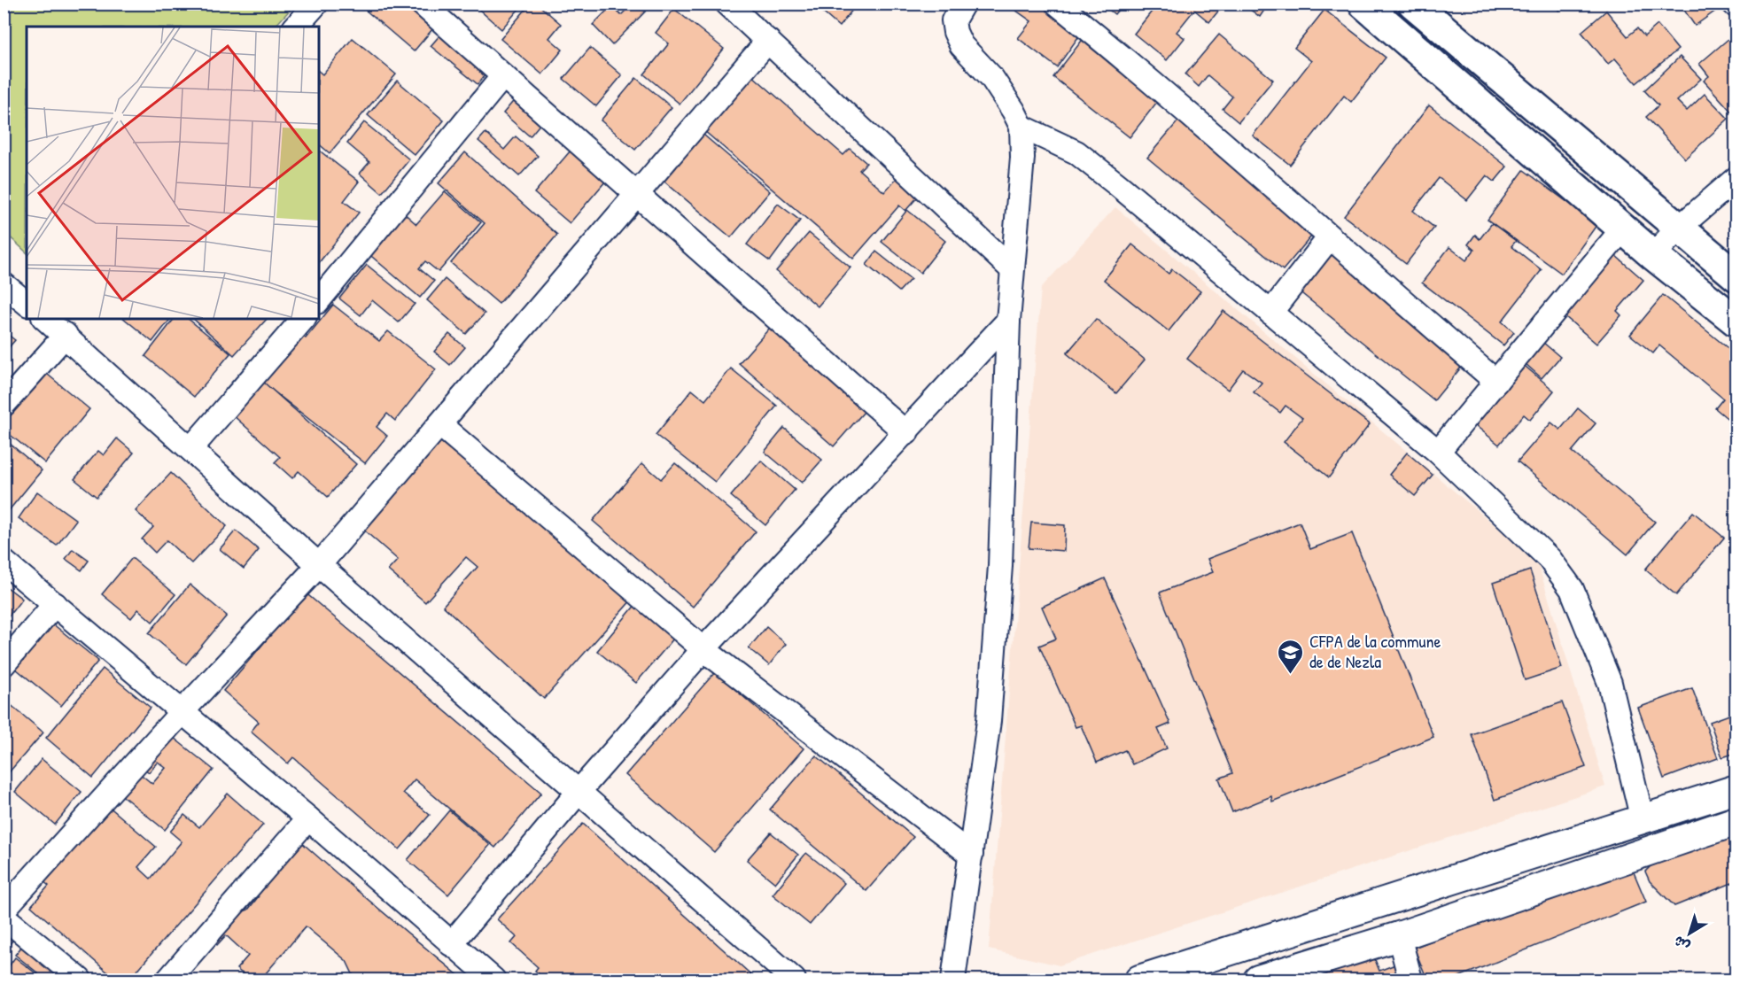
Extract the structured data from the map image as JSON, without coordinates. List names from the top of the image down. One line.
{"places":{"school or university":["CFPA de la commune de de Nezla"]},"north":"bottom left"}
